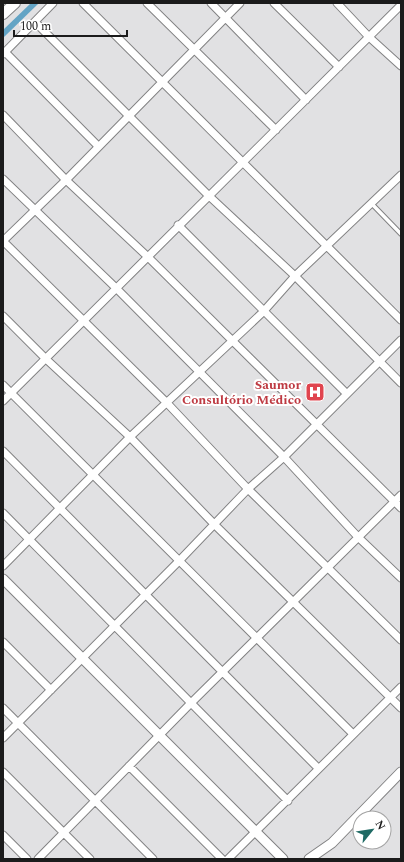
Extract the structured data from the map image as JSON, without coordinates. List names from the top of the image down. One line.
{"places":{"hospital":["Saumor Consultório Médico"]},"scale_bar":"100 m","north":"top right"}
